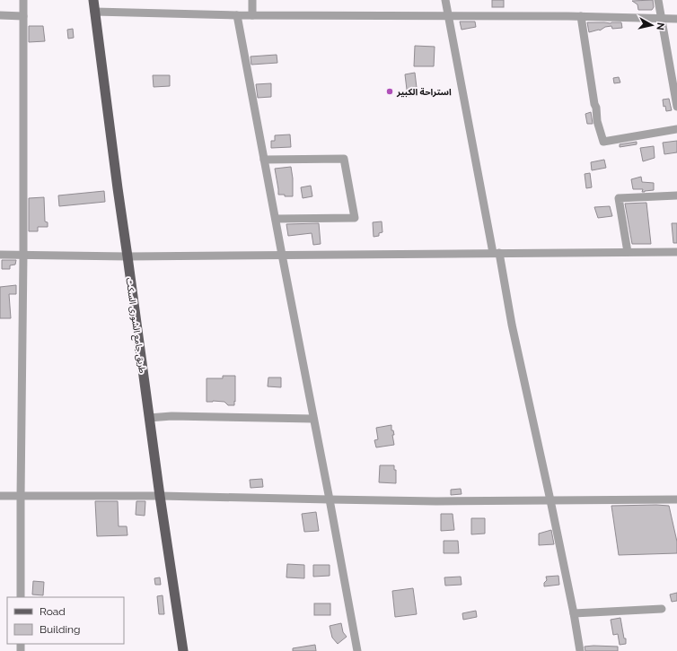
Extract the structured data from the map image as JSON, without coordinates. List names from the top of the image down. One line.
{"streets":{"main road":["طريق جامع الشورى السكت"]},"places":["استراحة الكبير"],"legend":["Road","Building"],"north":"right"}
